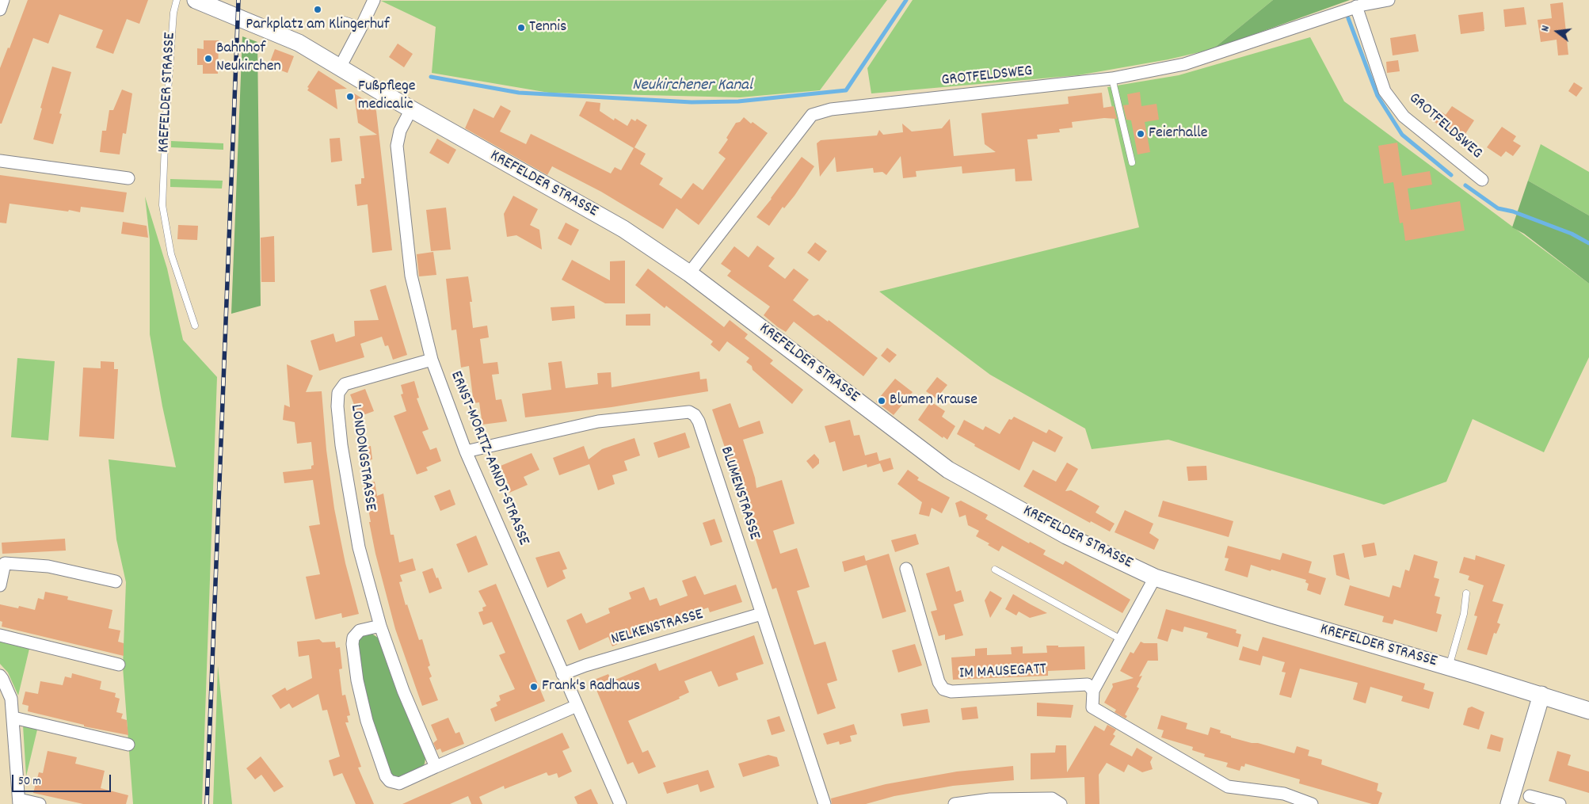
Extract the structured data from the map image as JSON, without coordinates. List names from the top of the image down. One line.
{"streets":{"main road":["KREFELDER STRASSE"],"street":["GROTFELDSWEG","LONDONGSTRASSE","ERNST-MORITZ-ARNDT-STRASSE","BLUMENSTRASSE","NELKENSTRASSE","IM MAUSEGATT"]},"crossings":[["GROTFELDSWEG","KREFELDER STRASSE"],["KREFELDER STRASSE","ERNST-MORITZ-ARNDT-STRASSE"],["LONDONGSTRASSE","ERNST-MORITZ-ARNDT-STRASSE"],["ERNST-MORITZ-ARNDT-STRASSE","BLUMENSTRASSE"],["ERNST-MORITZ-ARNDT-STRASSE","NELKENSTRASSE"],["BLUMENSTRASSE","NELKENSTRASSE"]],"water":["Neukirchener Kanal"],"places":["Parkplatz am Klingerhuf","Tennis","Bahnhof Neukirchen","Fußpflege medicalic","Feierhalle","Blumen Krause","Frank's Radhaus"],"scale_bar":"50 m","north":"left"}
